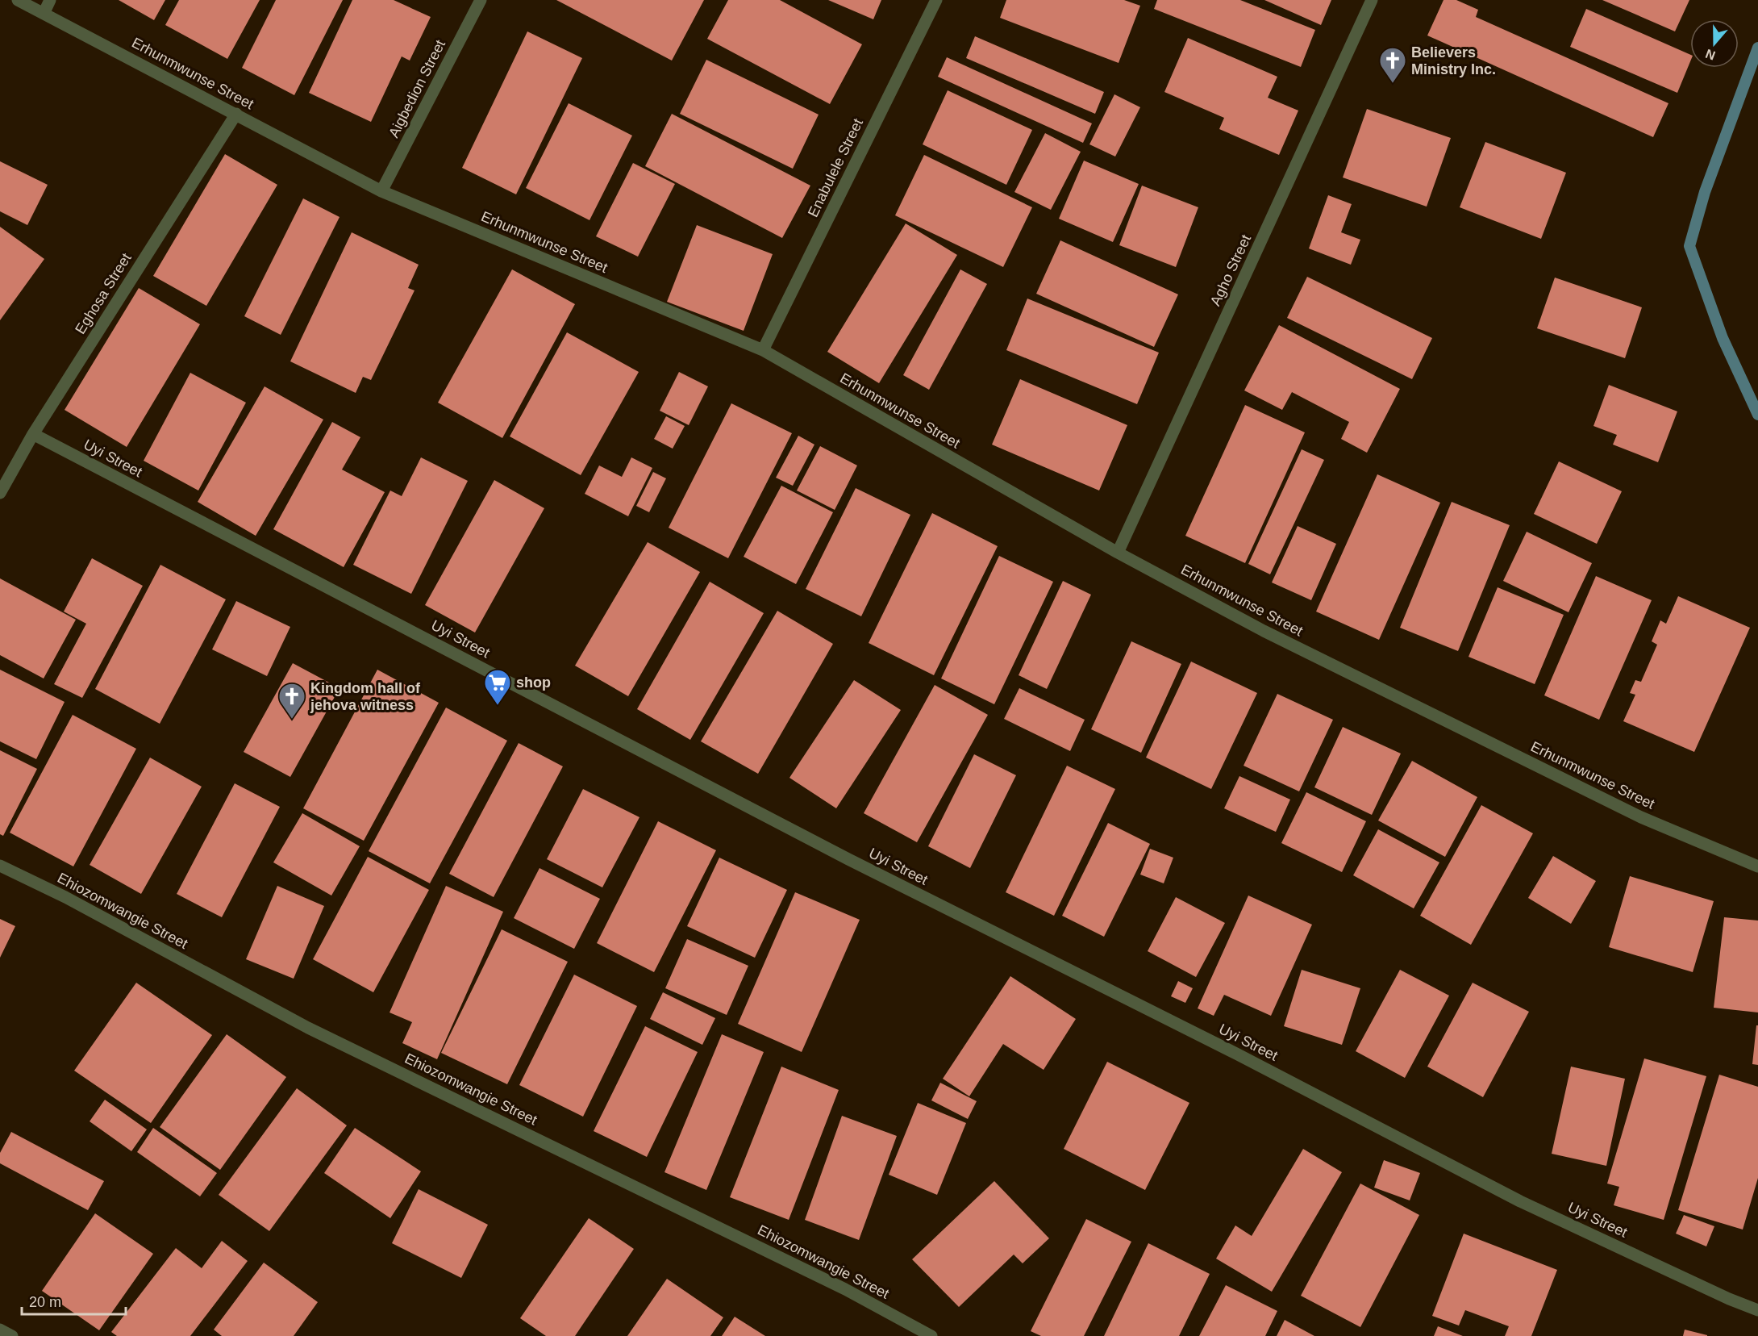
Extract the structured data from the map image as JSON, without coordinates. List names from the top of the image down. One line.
{"streets":{"street":["Erhunmwunse Street","Aigbedion Street","Enabulele Street","Agho Street","Eghosa Street","Uyi Street","Ehiozomwangie Street"]},"crossings":[["Erhunmwunse Street","Aigbedion Street"],["Erhunmwunse Street","Enabulele Street"],["Erhunmwunse Street","Agho Street"],["Erhunmwunse Street","Eghosa Street"],["Eghosa Street","Uyi Street"]],"places":{"church":["Believers Ministry Inc.","Kingdom hall of jehova witness"],"supermarket":["shop"]},"scale_bar":"20 m","north":"bottom"}
